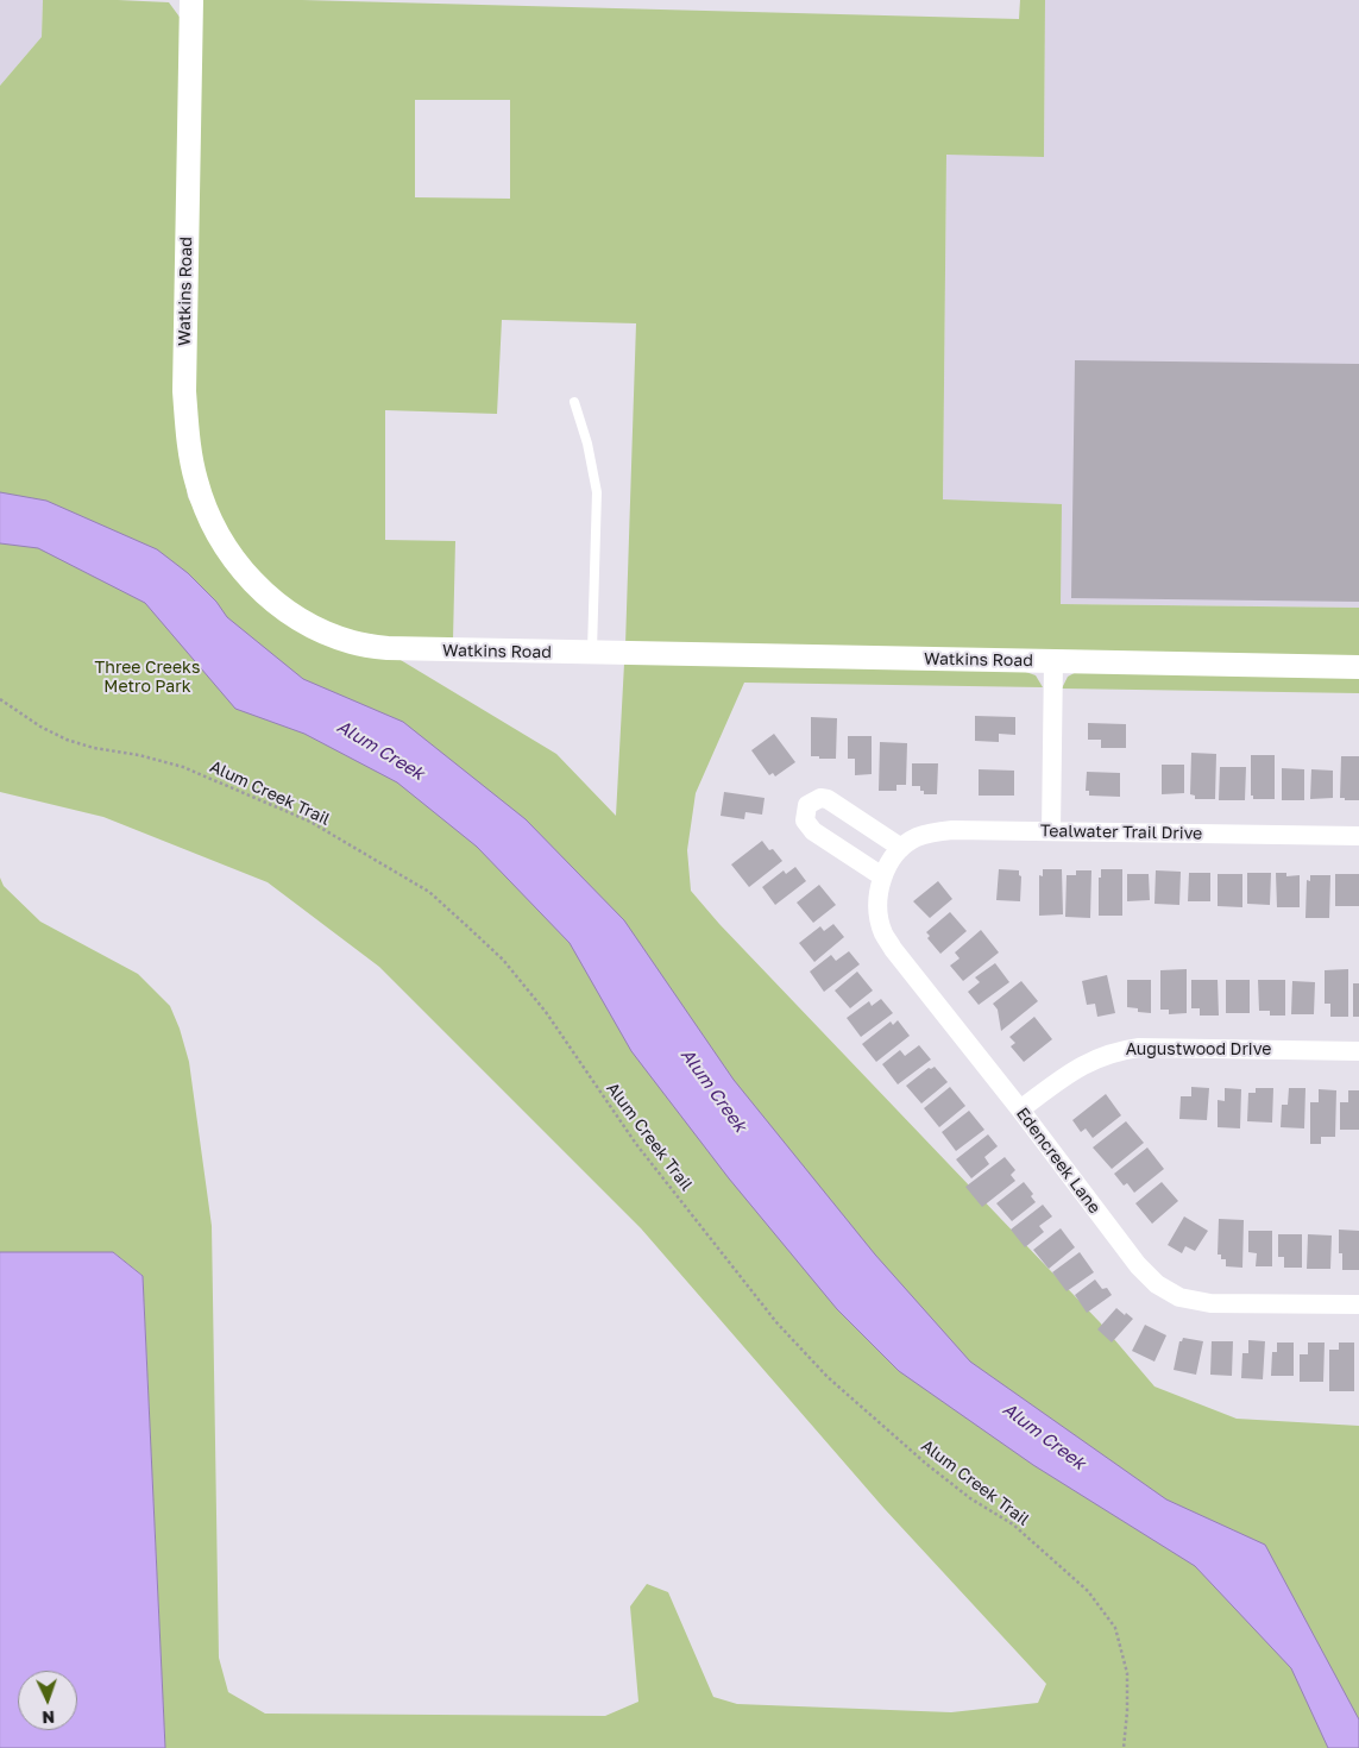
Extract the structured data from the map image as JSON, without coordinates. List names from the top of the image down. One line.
{"streets":{"street":["Watkins Road","Tealwater Trail Drive","Augustwood Drive","Edencreek Lane"],"path":["Alum Creek Trail"]},"crossings":[["Tealwater Trail Drive","Edencreek Lane"],["Augustwood Drive","Edencreek Lane"]],"water":["Alum Creek"],"parks":["Three Creeks Metro Park"],"north":"bottom"}
